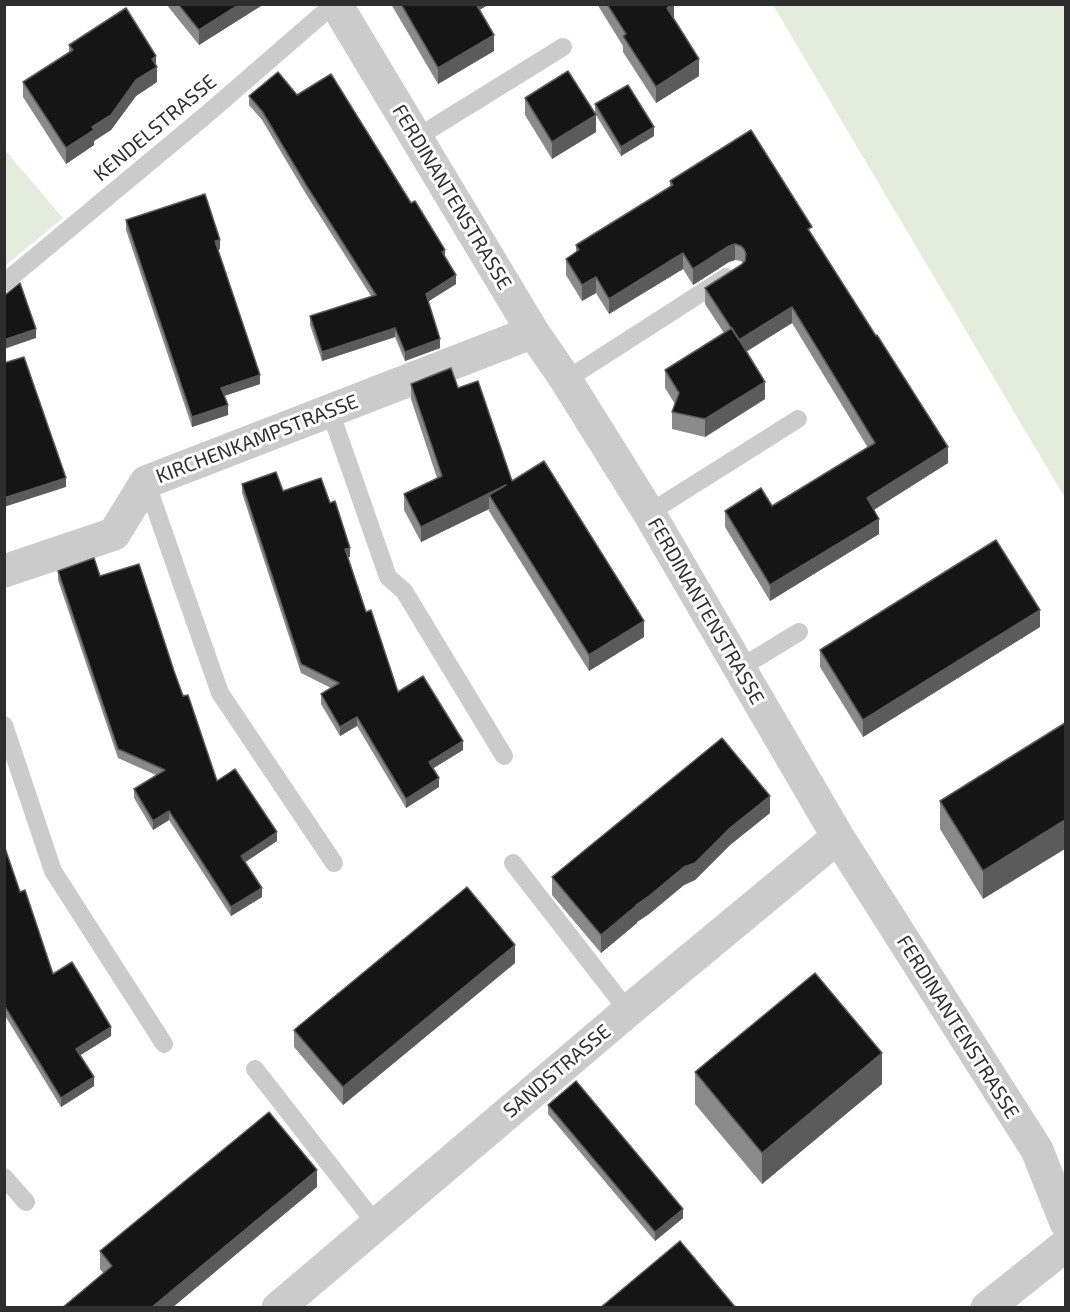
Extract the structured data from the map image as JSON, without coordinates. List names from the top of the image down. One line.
{"streets":{"street":["FERDINANTENSTRASSE","KIRCHENKAMPSTRASSE","SANDSTRASSE"],"lane":["KENDELSTRASSE"]},"crossings":[["KENDELSTRASSE","FERDINANTENSTRASSE"],["FERDINANTENSTRASSE","KIRCHENKAMPSTRASSE"],["FERDINANTENSTRASSE","SANDSTRASSE"]]}
